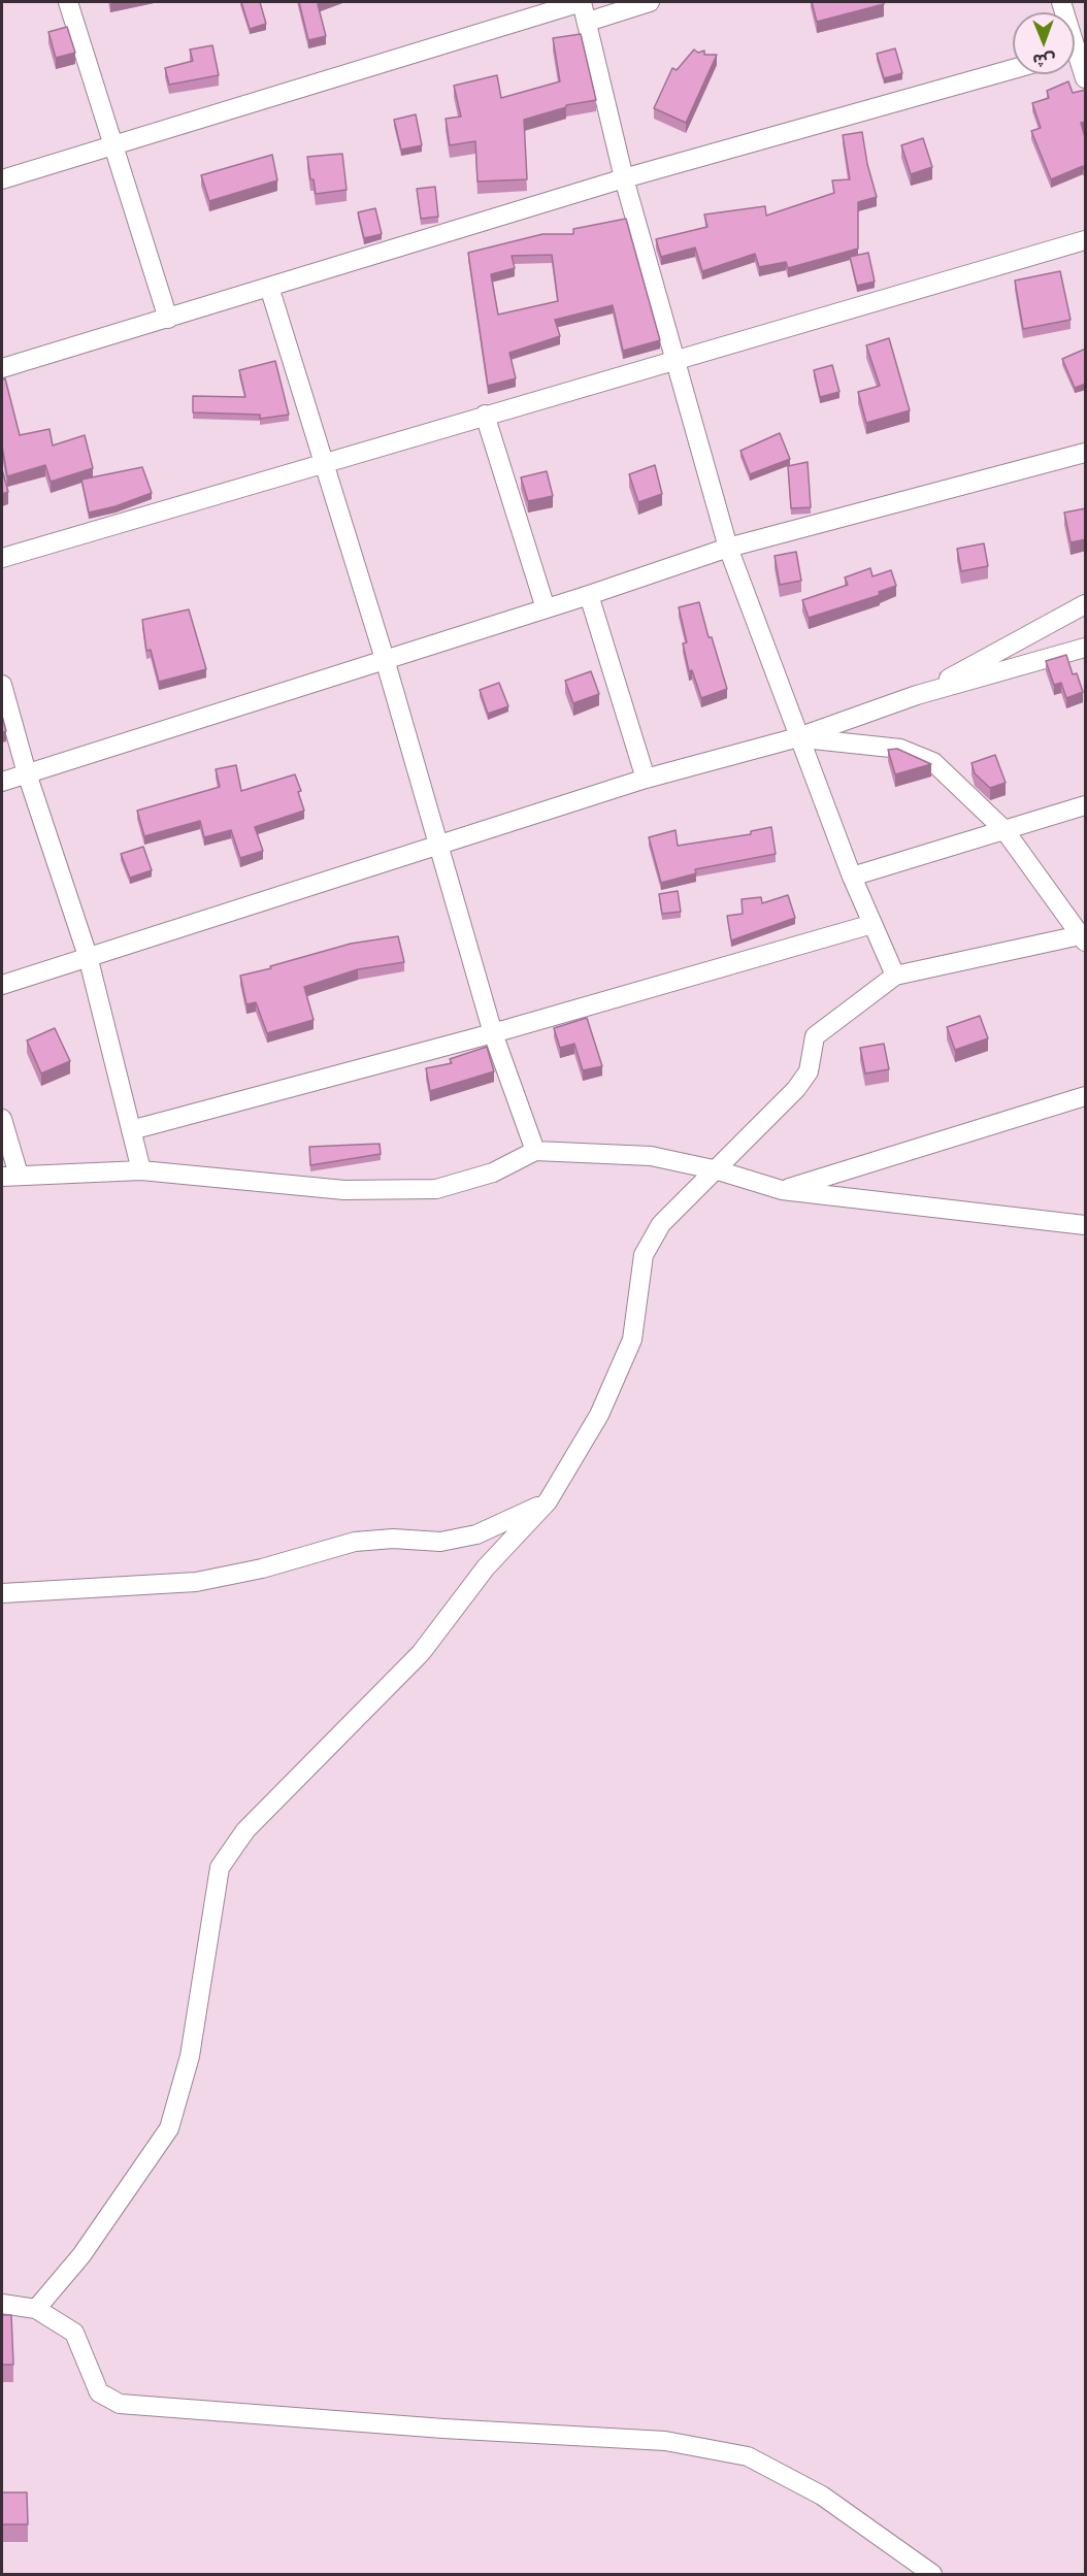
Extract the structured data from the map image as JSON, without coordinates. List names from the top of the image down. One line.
{"north":"bottom"}
